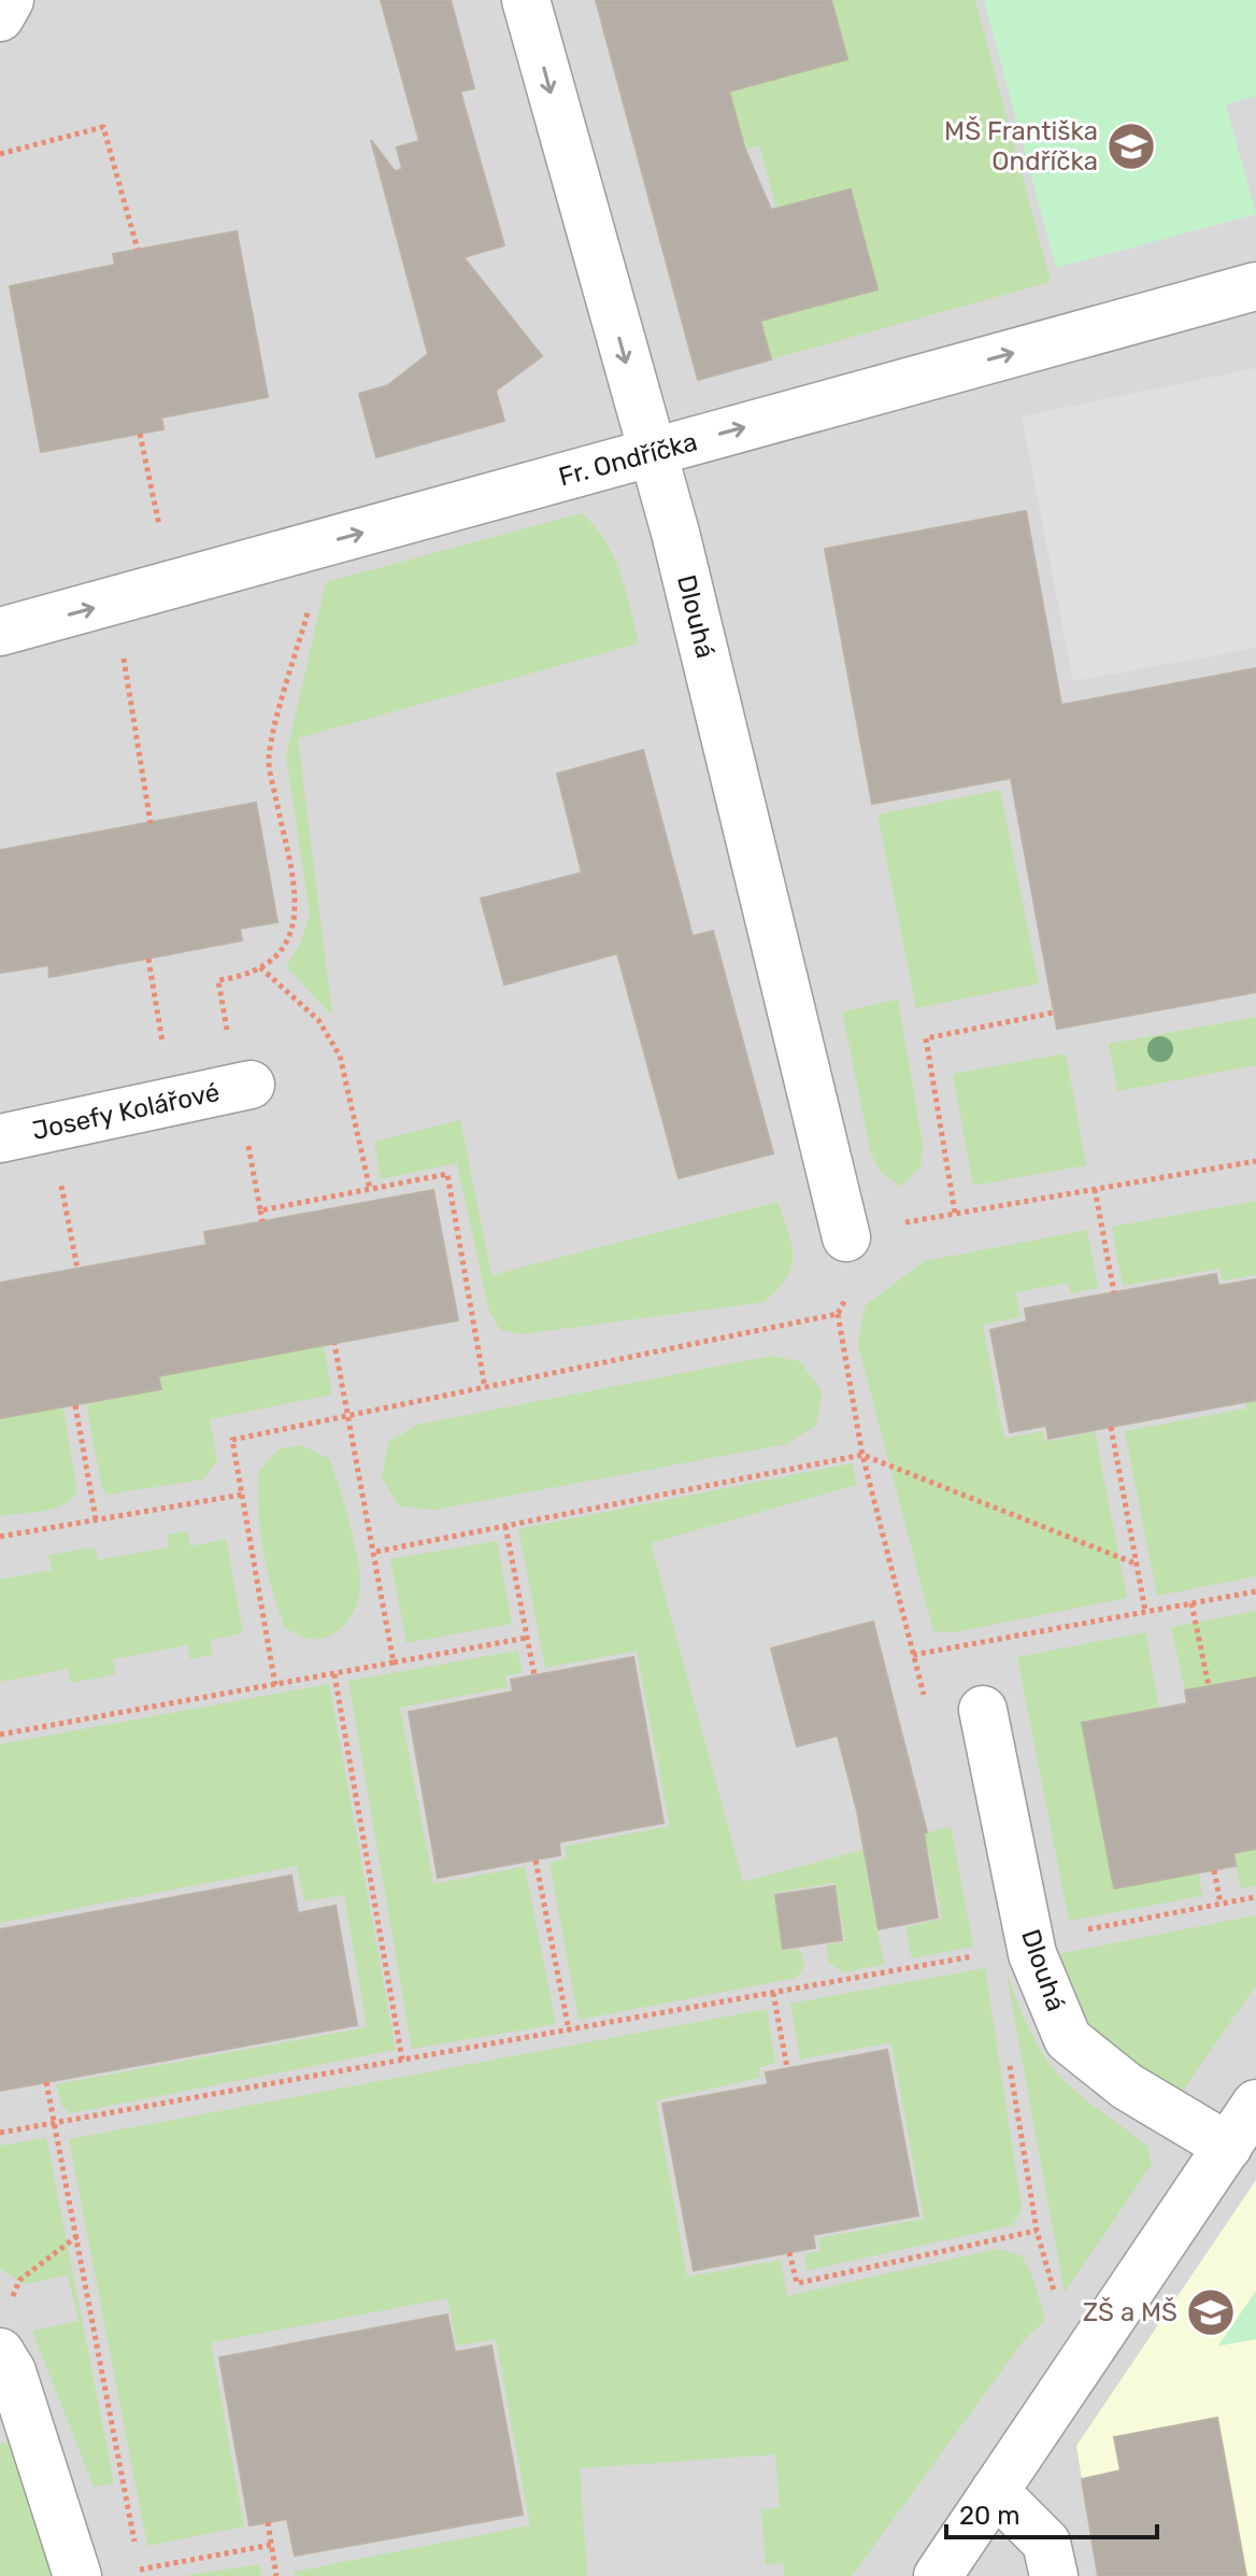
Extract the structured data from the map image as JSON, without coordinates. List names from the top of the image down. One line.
{"streets":{"street":["Fr. Ondříčka","Dlouhá","Josefy Kolářové"]},"crossings":[["Fr. Ondříčka","Dlouhá"]],"one_way":["Fr. Ondříčka"],"places":{"school or university":["MŠ Františka Ondříčka","ZŠ a MŠ"]},"scale_bar":"20 m"}
